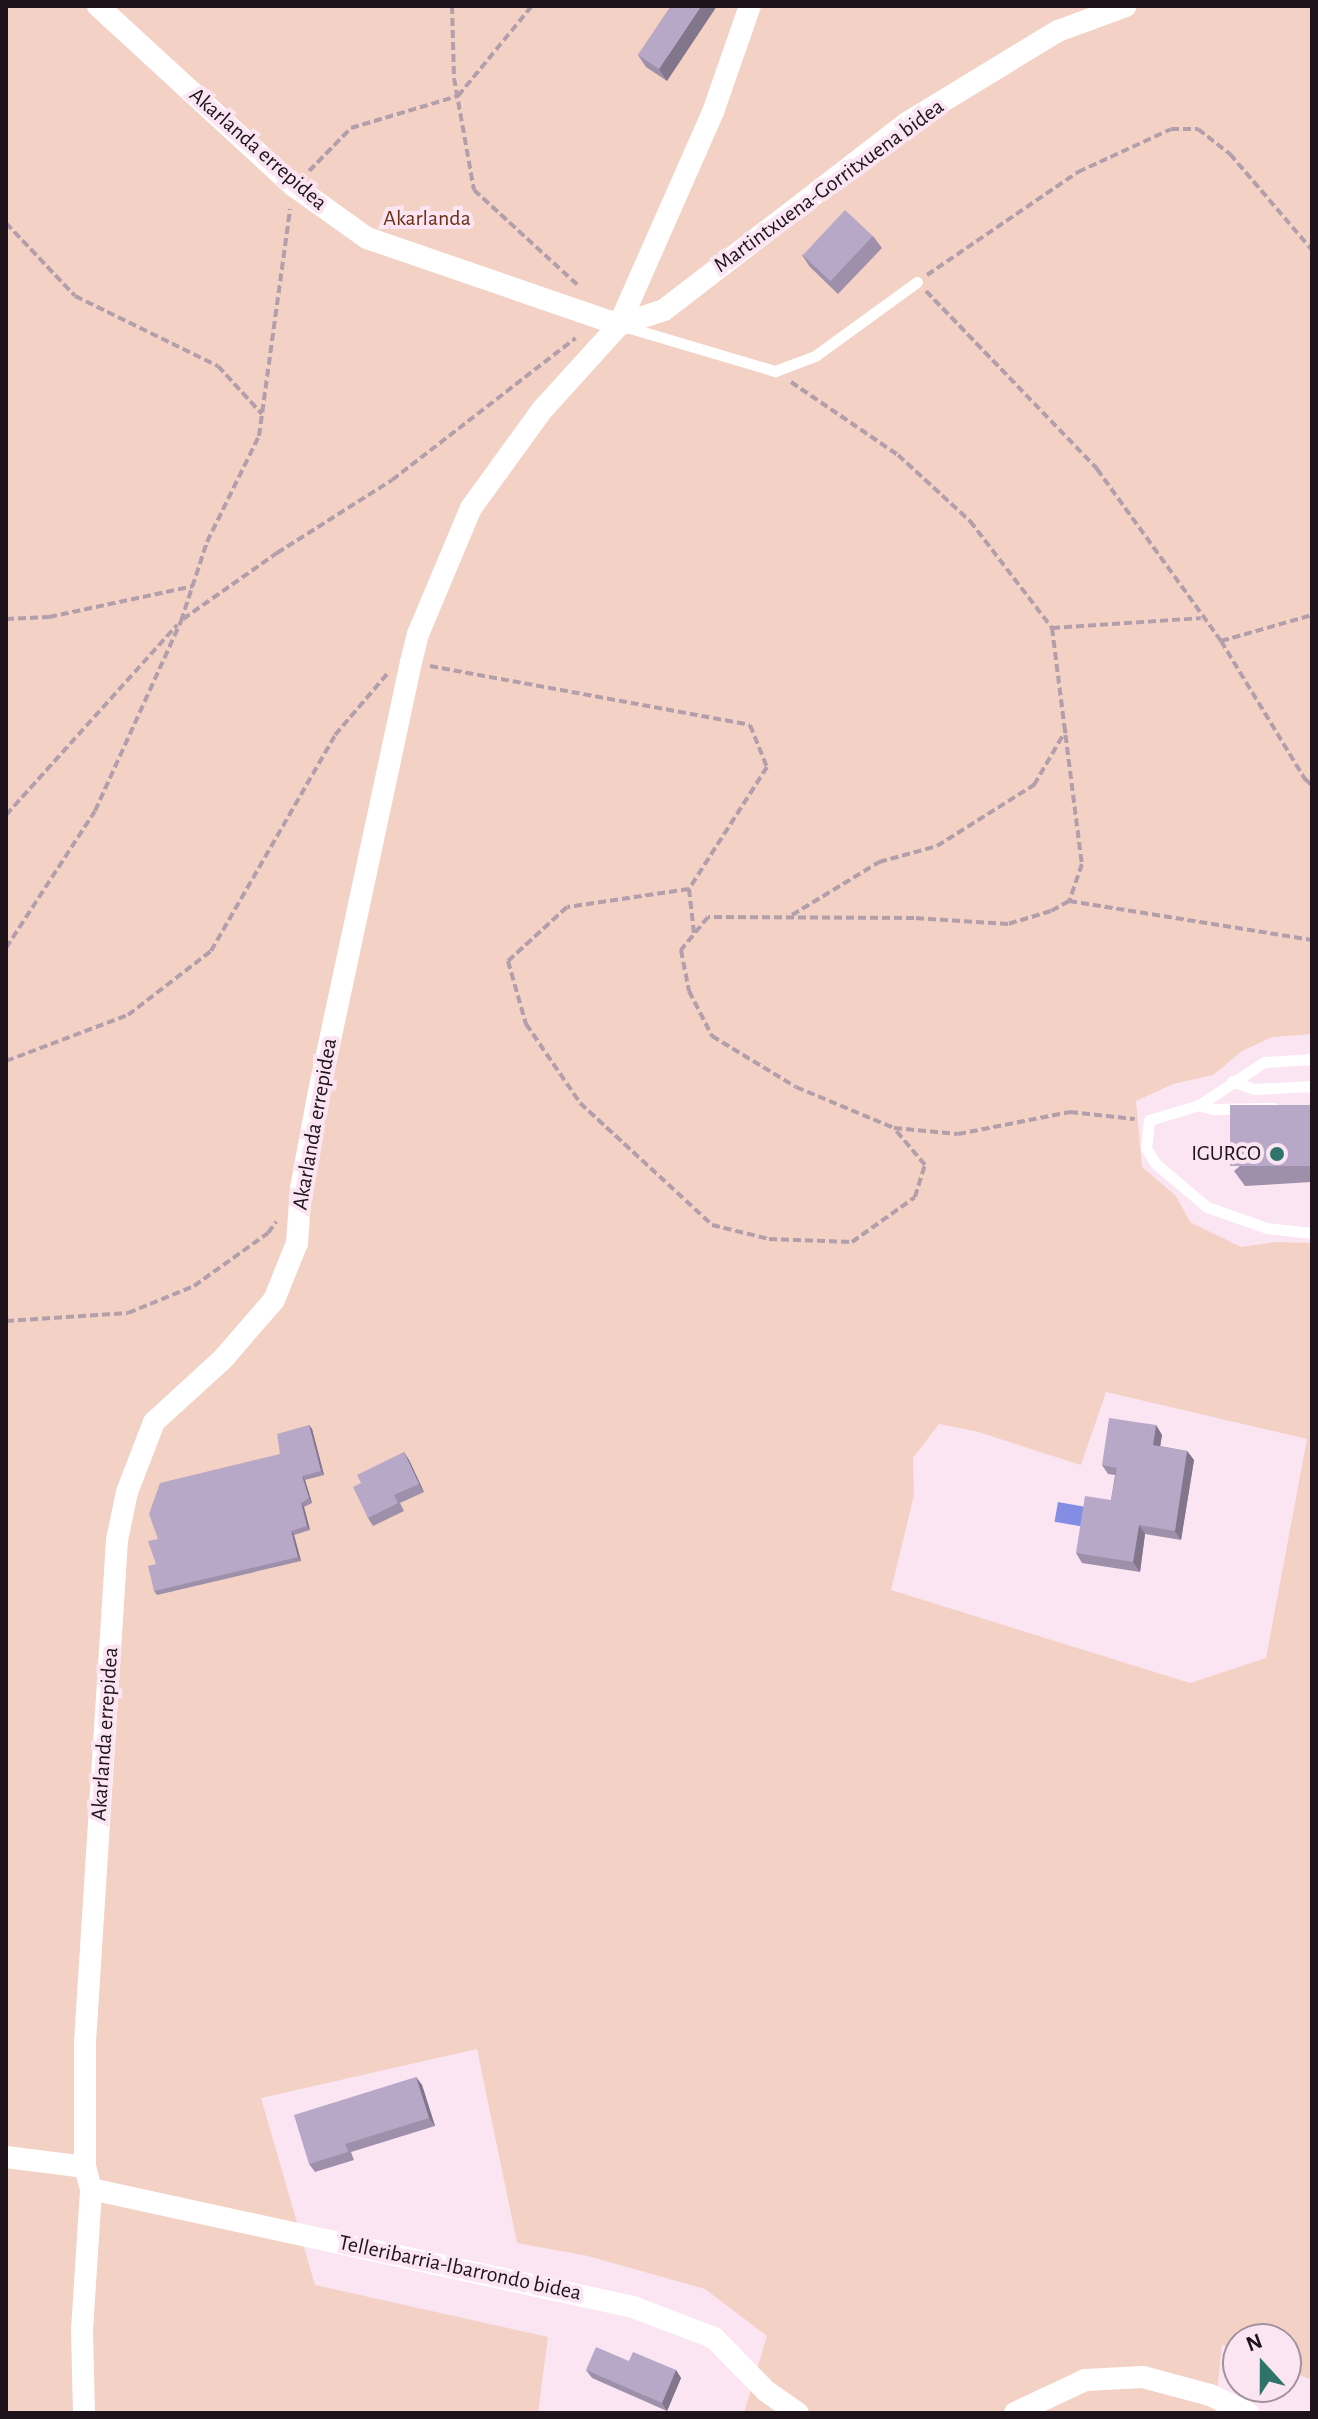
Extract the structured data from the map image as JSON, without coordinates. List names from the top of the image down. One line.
{"streets":{"street":["Akarlanda errepidea","Martintxuena-Gorritxuena bidea","Telleribarria-Ibarrondo bidea"]},"crossings":[["Akarlanda errepidea","Martintxuena-Gorritxuena bidea"],["Akarlanda errepidea","Telleribarria-Ibarrondo bidea"]],"parks":["Akarlanda"],"places":["IGURCO"],"north":"top"}
